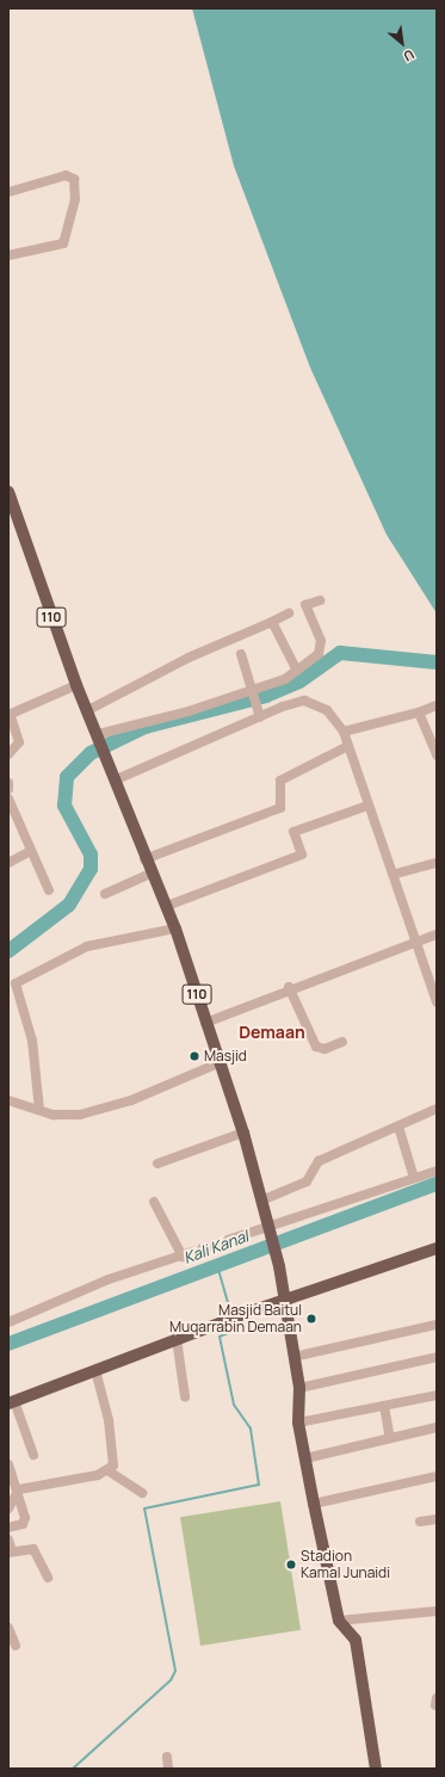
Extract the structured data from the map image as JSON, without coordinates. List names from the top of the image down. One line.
{"streets":{"main road":["110"]},"districts":["Demaan"],"water":["Kali Kanal"],"places":["Masjid","Masjid Baitul Muqarrabin Demaan","Stadion Kamal Junaidi"],"north":"bottom right"}
